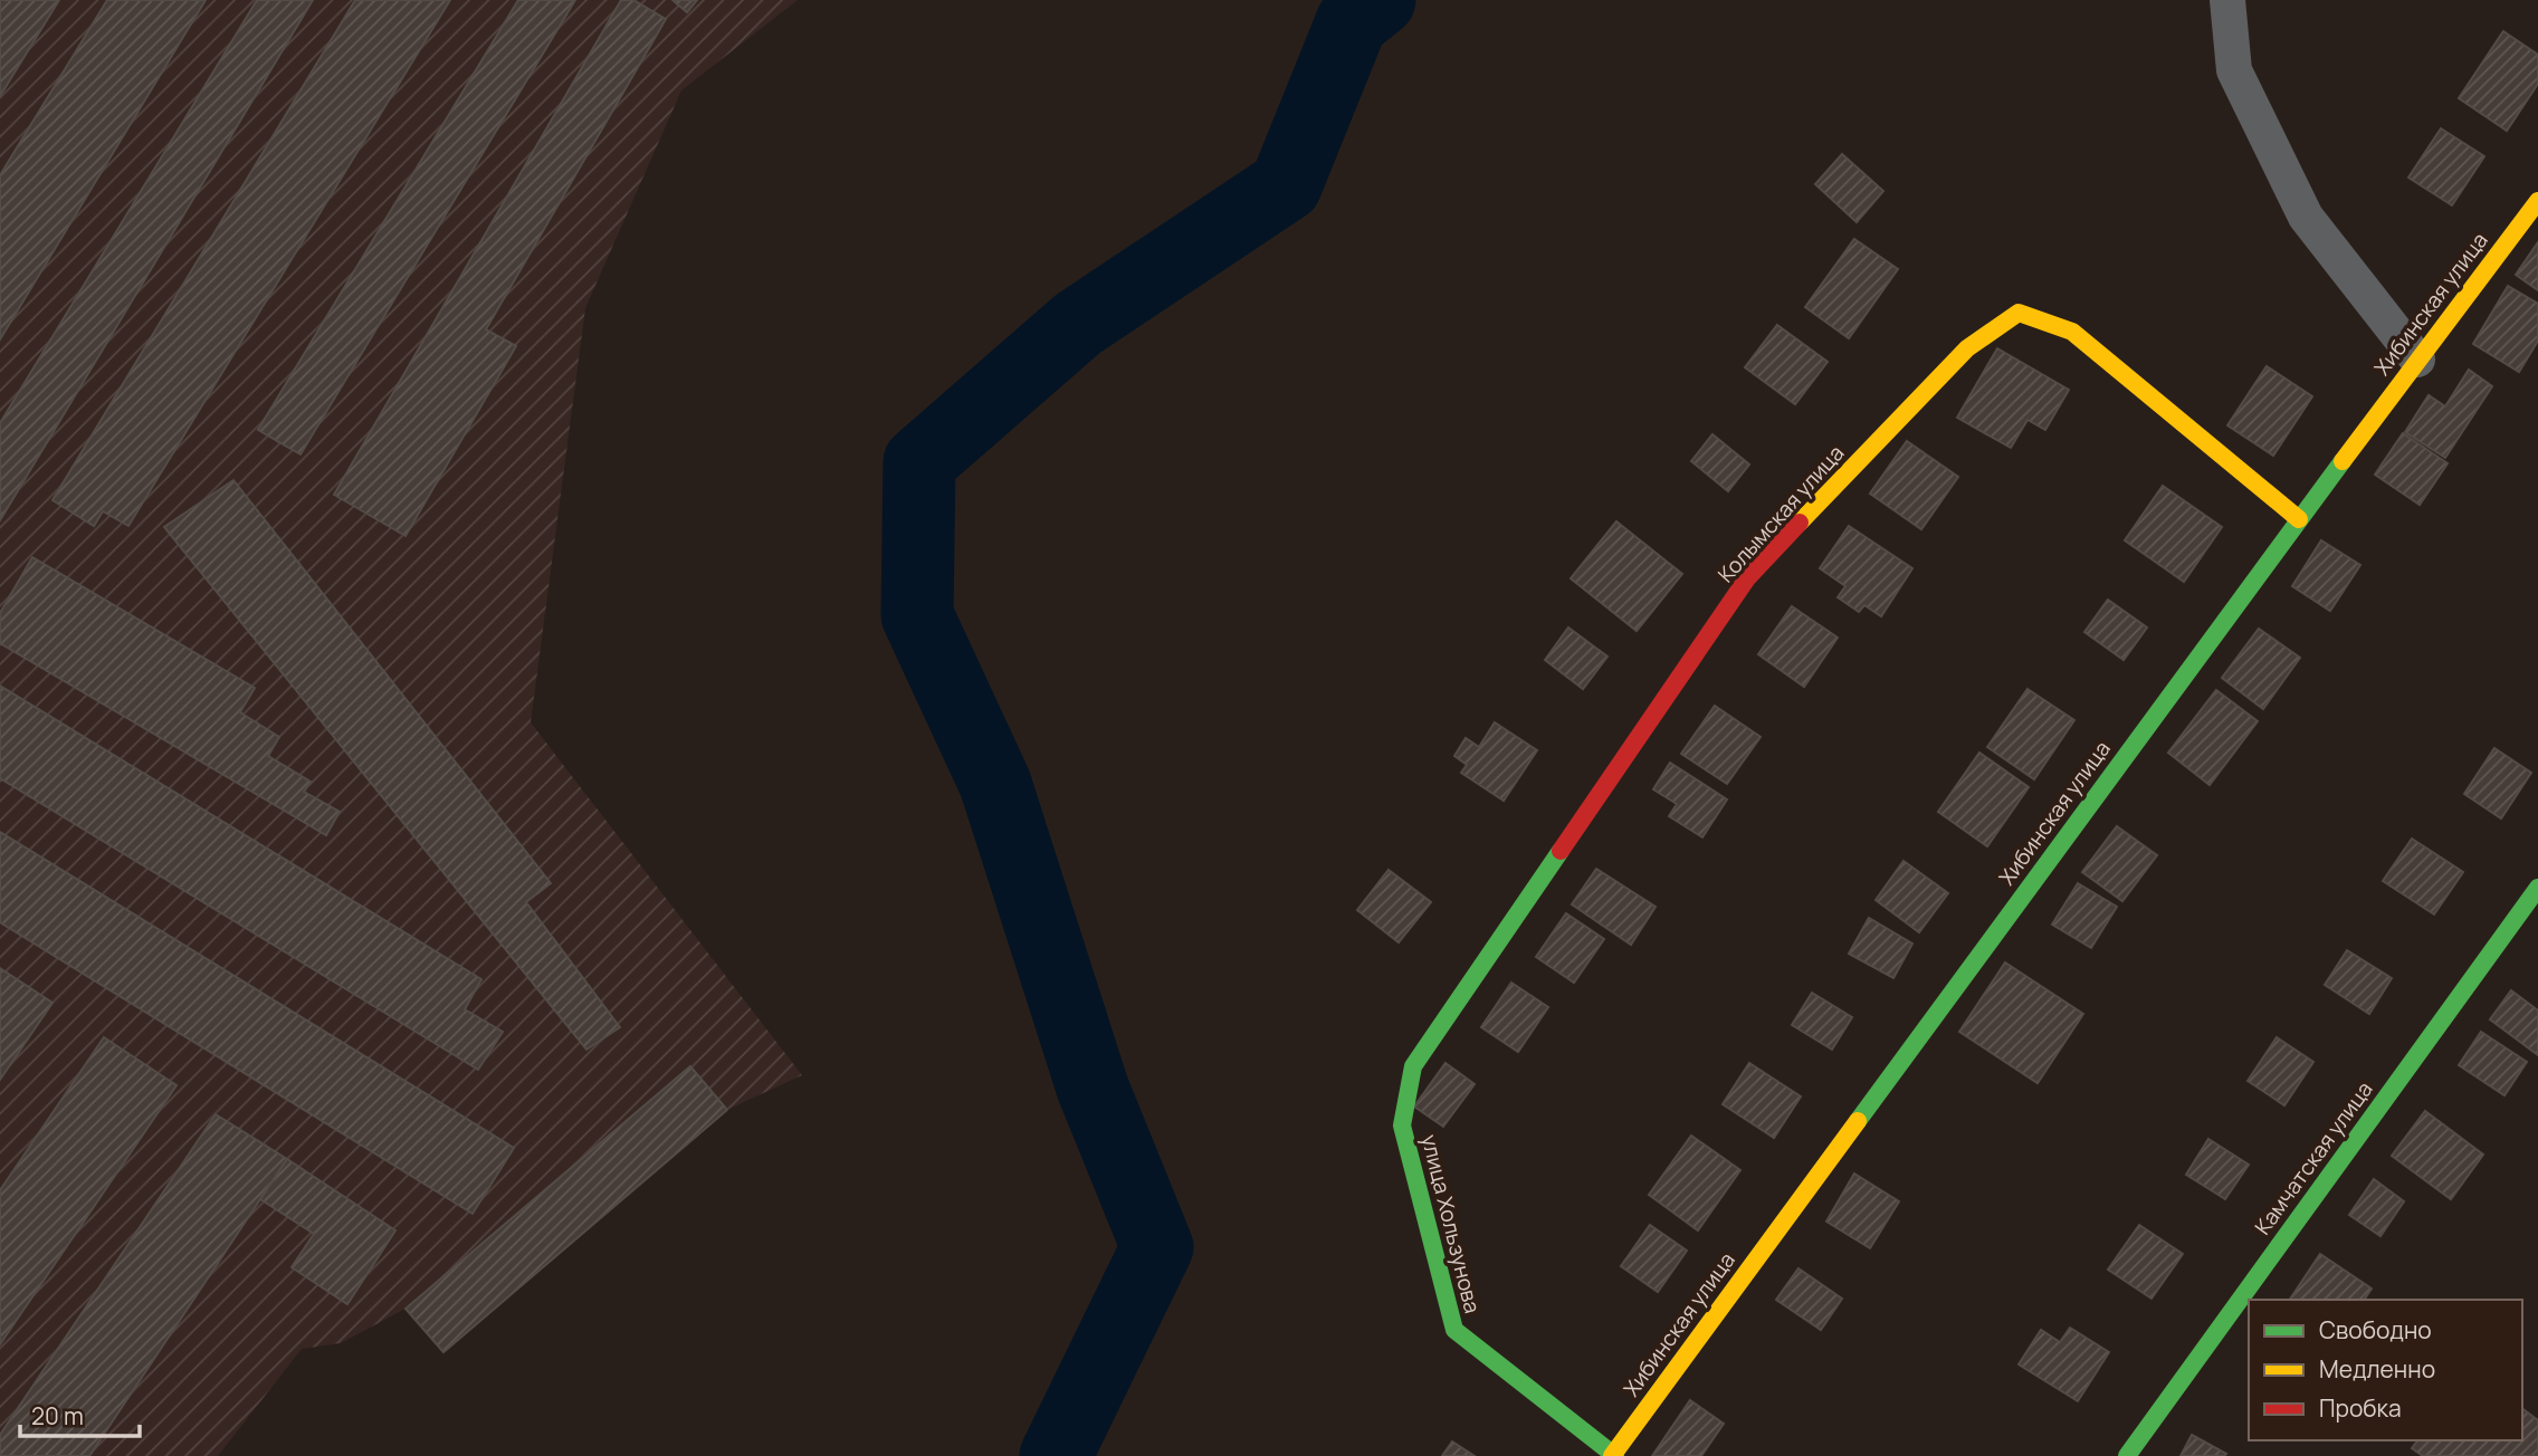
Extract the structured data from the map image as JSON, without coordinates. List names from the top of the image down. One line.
{"streets":{"street":["Хибинская улица","Колымская улица","Камчатская улица","улица Хользунова"]},"crossings":[["Хибинская улица","Колымская улица"],["Хибинская улица","улица Хользунова"],["Колымская улица","улица Хользунова"]],"legend":["Свободно","Медленно","Пробка"],"scale_bar":"20 m"}
